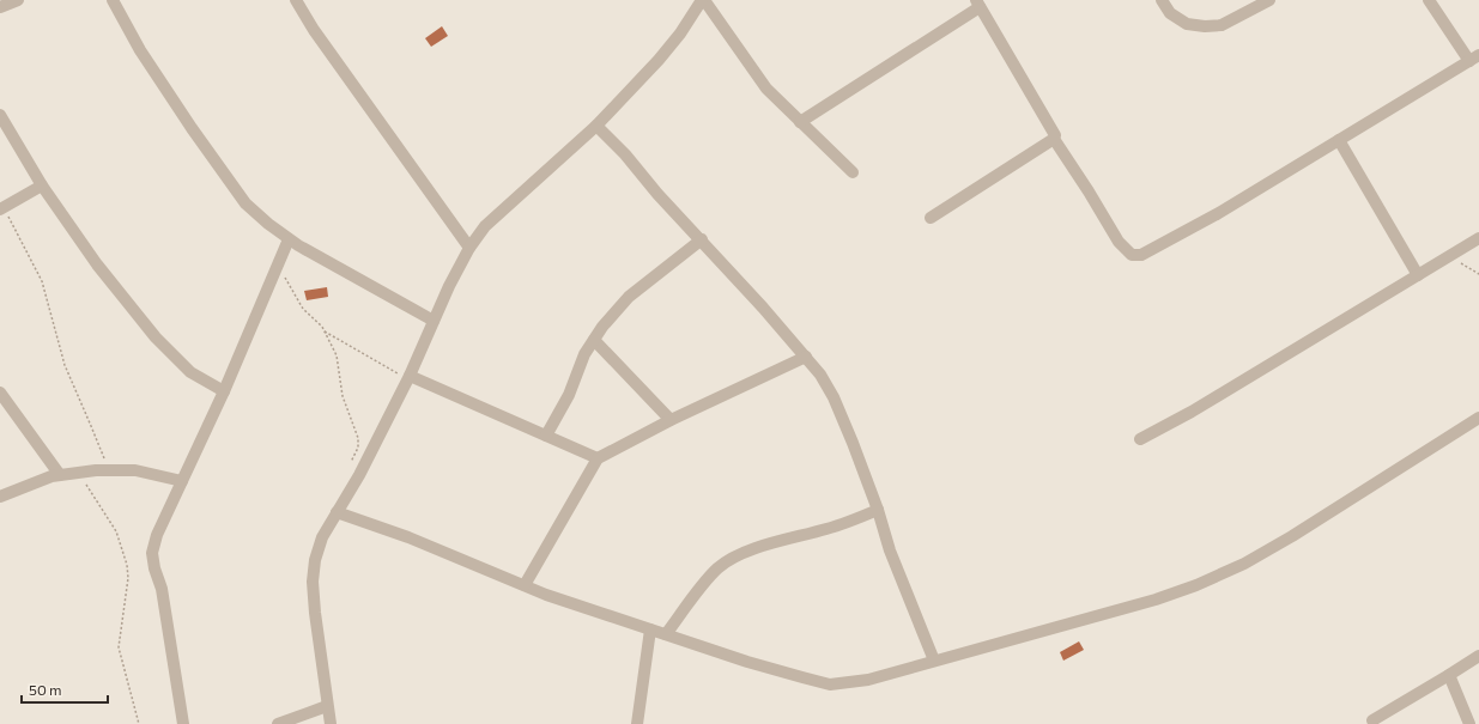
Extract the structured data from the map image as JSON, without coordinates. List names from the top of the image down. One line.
{"scale_bar":"50 m"}
